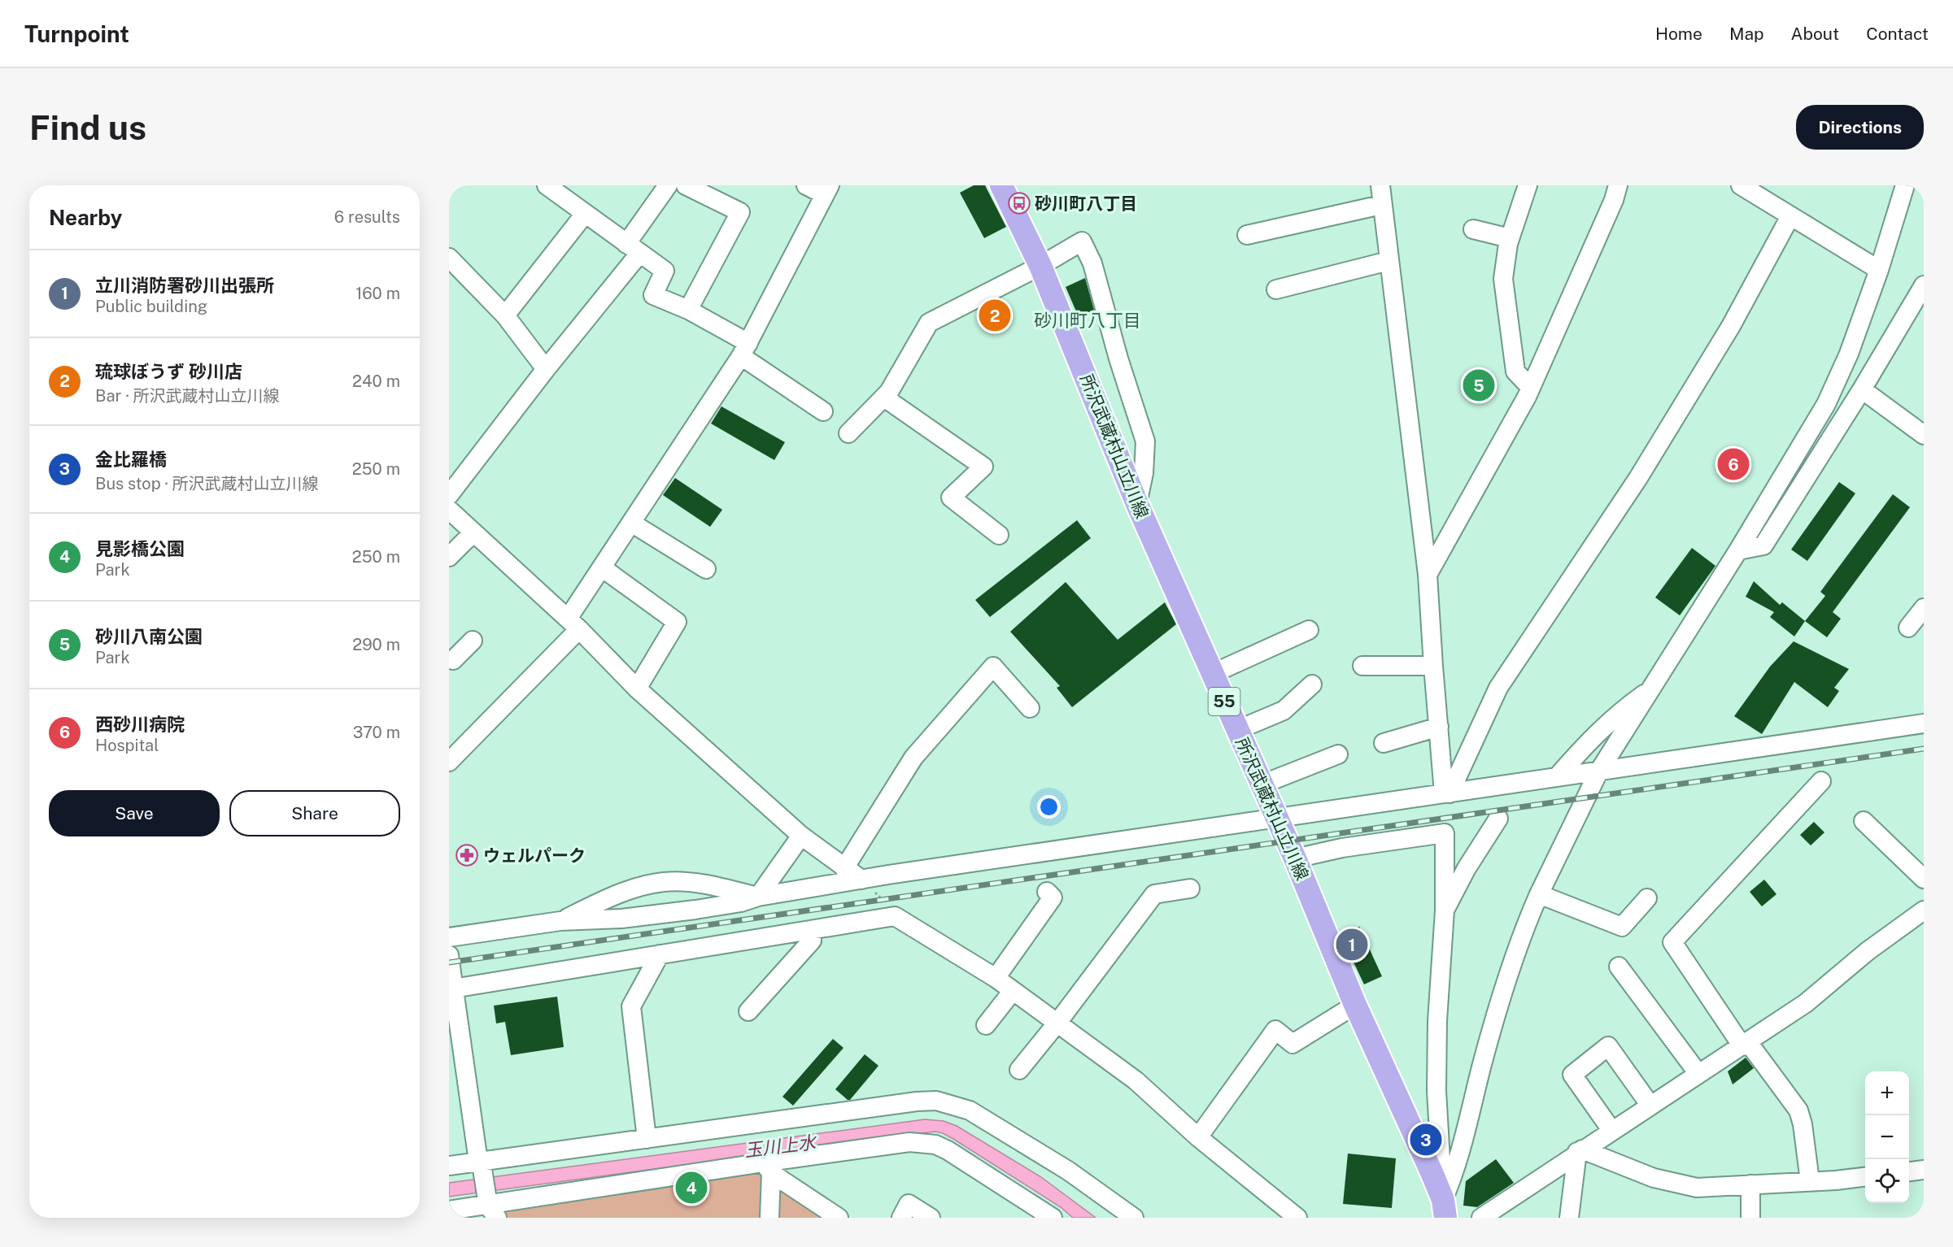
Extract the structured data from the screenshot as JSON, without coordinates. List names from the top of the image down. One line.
{"streets":{"main road":["所沢武蔵村山立川線","55"]},"districts":["砂川町八丁目"],"water":["玉川上水"],"places":{"bus stop":["砂川町八丁目"],"pharmacy":["ウェルパーク"]},"page":{"header":"Turnpoint","nav":["Home","Map","About","Contact"],"buttons":["Directions",["Save","Share"]],"title":"Find us","heading":["Nearby","6 results"],"list":[{"mark":"1","name":"立川消防署砂川出張所","note":"Public building","value":"160 m"},{"mark":"2","name":"琉球ぼうず 砂川店","note":"Bar · 所沢武蔵村山立川線","value":"240 m"},{"mark":"3","name":"金比羅橋","note":"Bus stop · 所沢武蔵村山立川線","value":"250 m"},{"mark":"4","name":"見影橋公園","note":"Park","value":"250 m"},{"mark":"5","name":"砂川八南公園","note":"Park","value":"290 m"},{"mark":"6","name":"西砂川病院","note":"Hospital","value":"370 m"}],"pins":["2","5","6","1","3","4"],"map_buttons":["+","−"]}}
